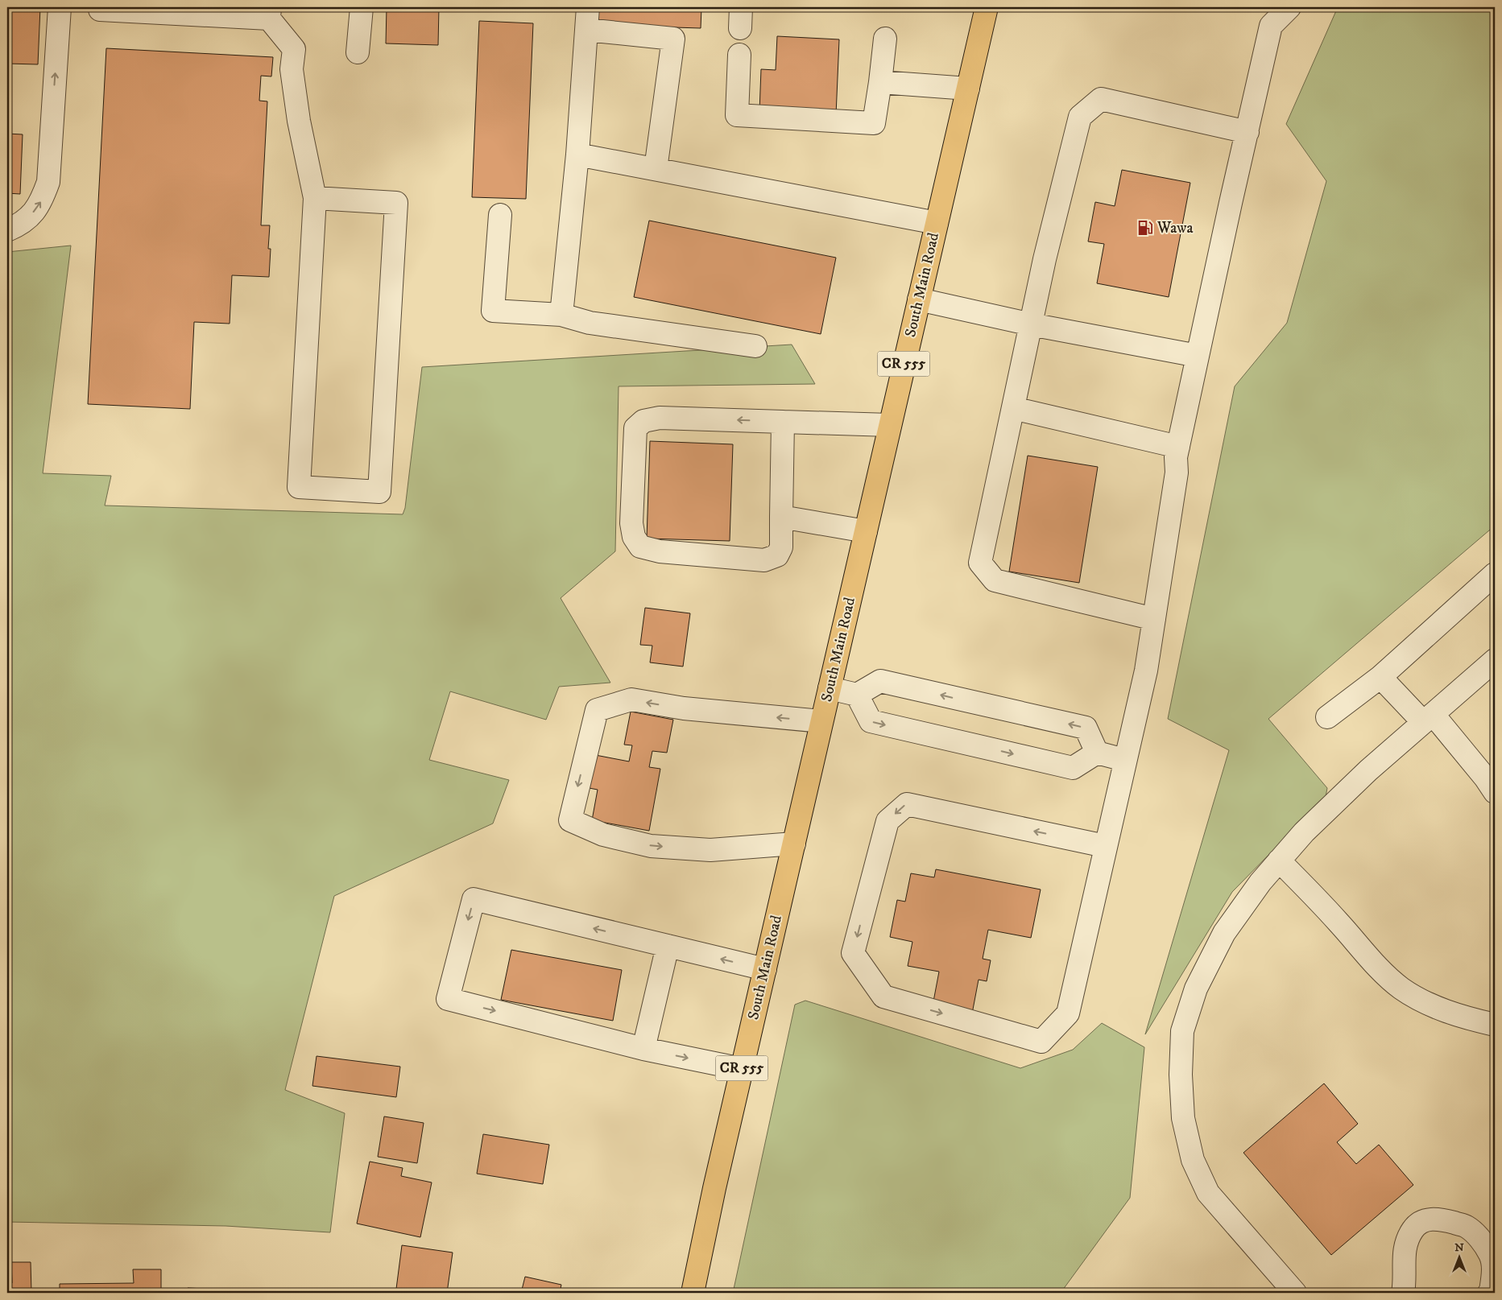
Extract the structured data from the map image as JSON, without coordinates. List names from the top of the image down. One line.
{"streets":{"main road":["South Main Road","CR 555"]},"places":{"fuel station":["Wawa"]},"north":"top"}
